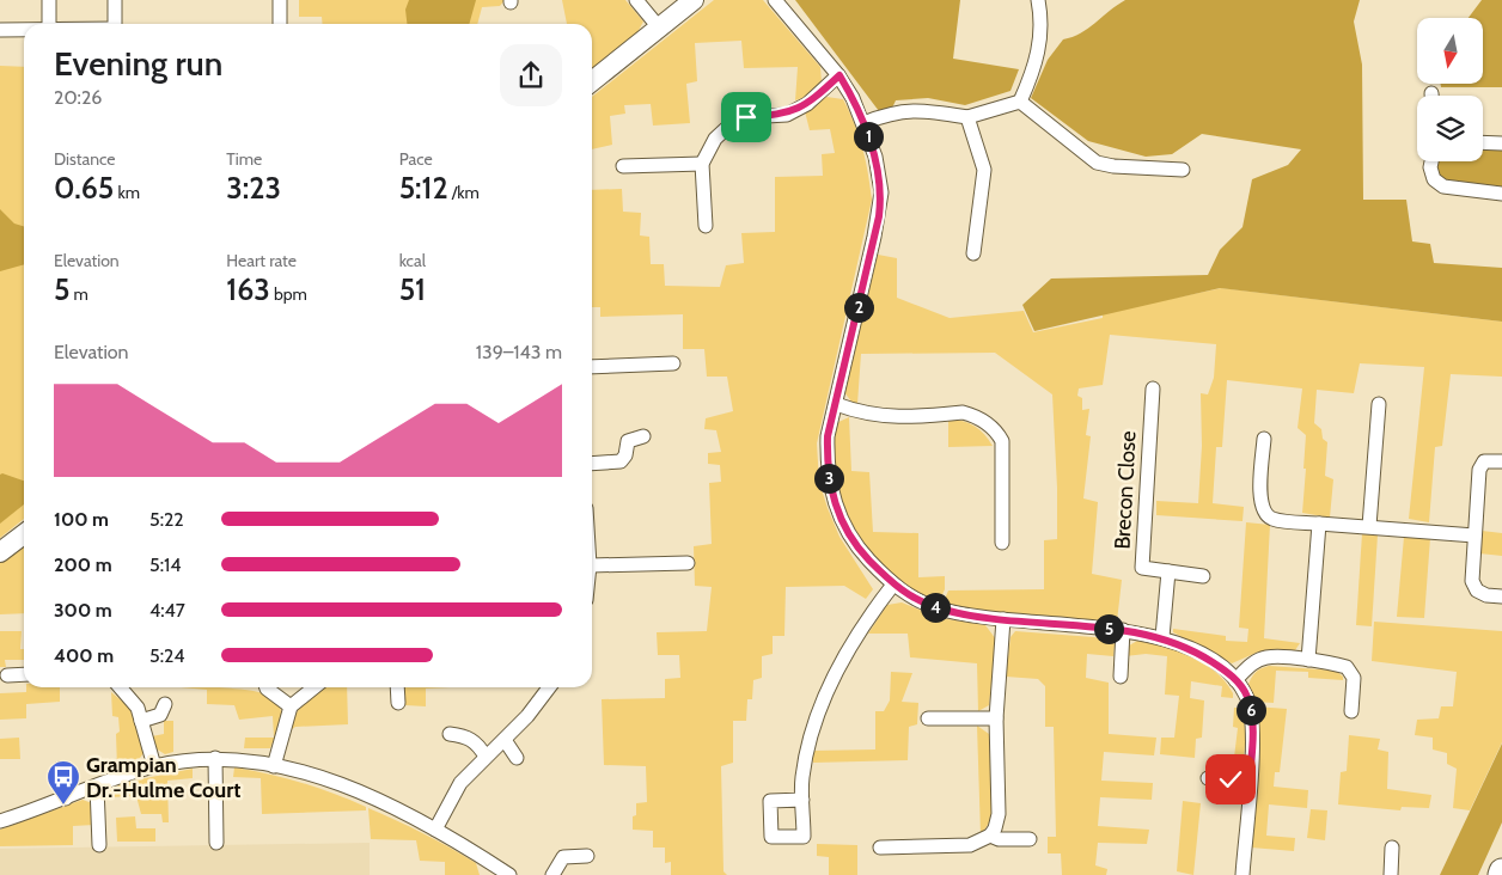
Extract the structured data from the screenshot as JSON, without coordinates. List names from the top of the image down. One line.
{"streets":{"street":["Brecon Close"]},"places":{"bus stop":["Grampian Dr.-Hulme Court"]},"north":"bottom","page":{"heading":["Evening run","20:26"],"pins":["1","2","3","4","5","6"],"stats":[["Distance","0.65 km"],["Time","3:23"],["Pace","5:12 /km"],["Elevation","5 m"],["Heart rate","163 bpm"],["kcal","51"]],"chart":["Elevation","139–143 m"],"list":[{"name":"100 m","note":"5:22"},{"name":"200 m","note":"5:14"},{"name":"300 m","note":"4:47"},{"name":"400 m","note":"5:24"}]}}
